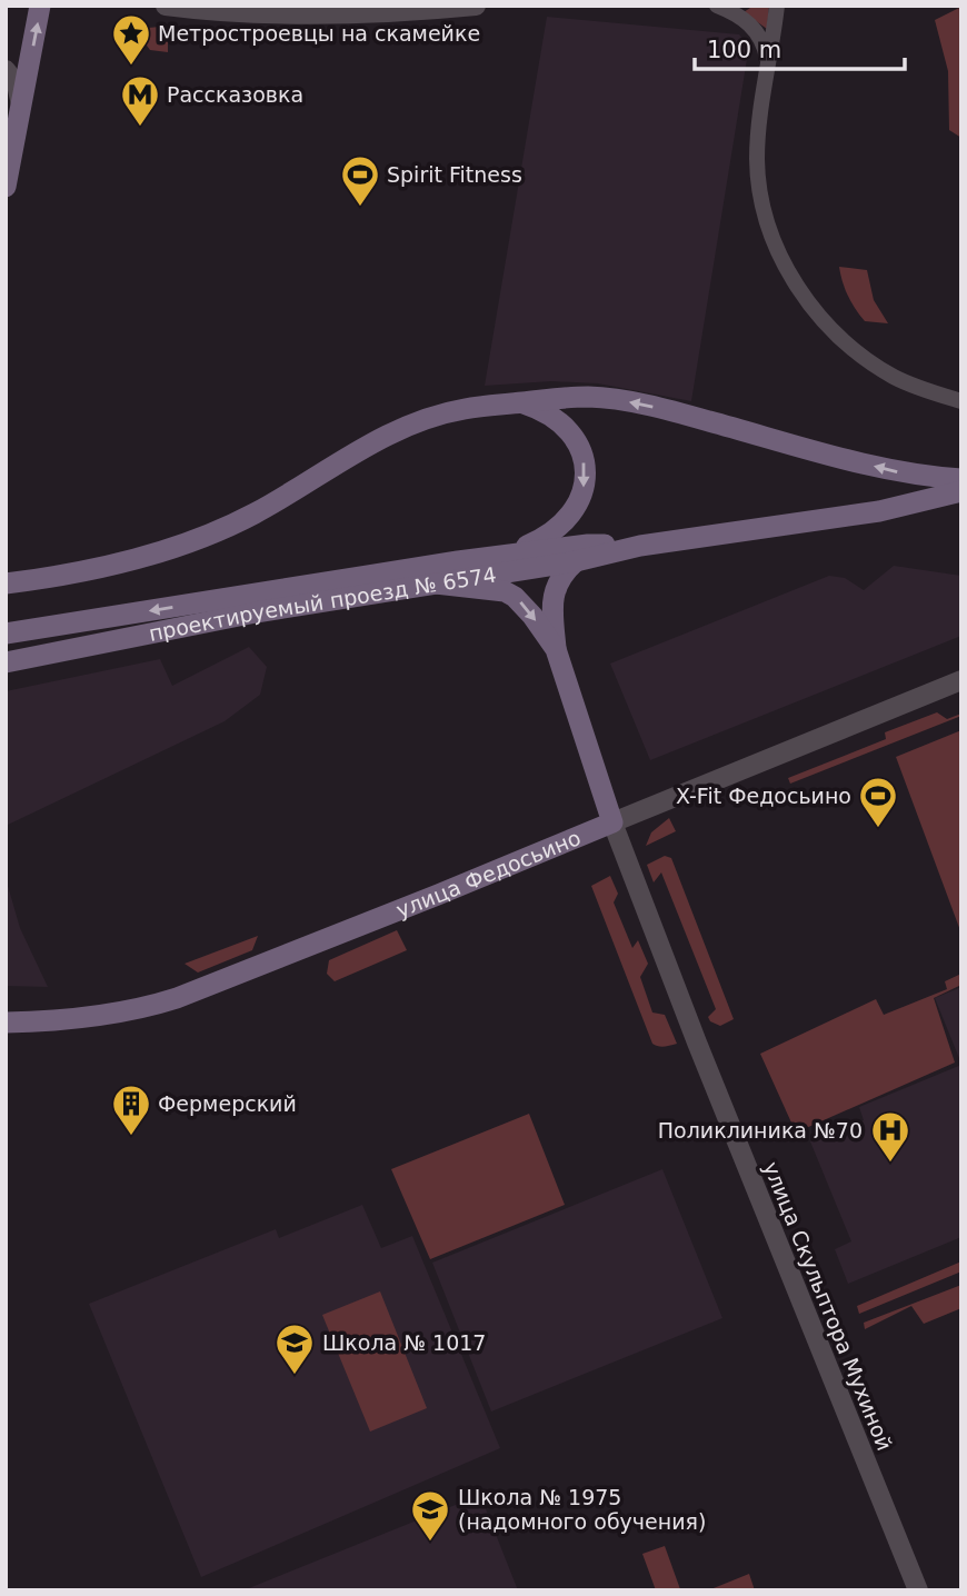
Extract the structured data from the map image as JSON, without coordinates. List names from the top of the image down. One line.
{"streets":{"main road":["проектируемый проезд № 6574","улица Федосьино"],"street":["улица Скульптора Мухиной"]},"crossings":[["улица Федосьино","улица Скульптора Мухиной"]],"places":{"place":["Метростроевцы на скамейке"],"metro station":["Рассказовка"],"sports":["Spirit Fitness","X-Fit Федосьино"],"building":["Фермерский"],"hospital":["Поликлиника №70"],"school or university":["Школа № 1017","Школа № 1975 (надомного обучения)"]},"scale_bar":"100 m"}
